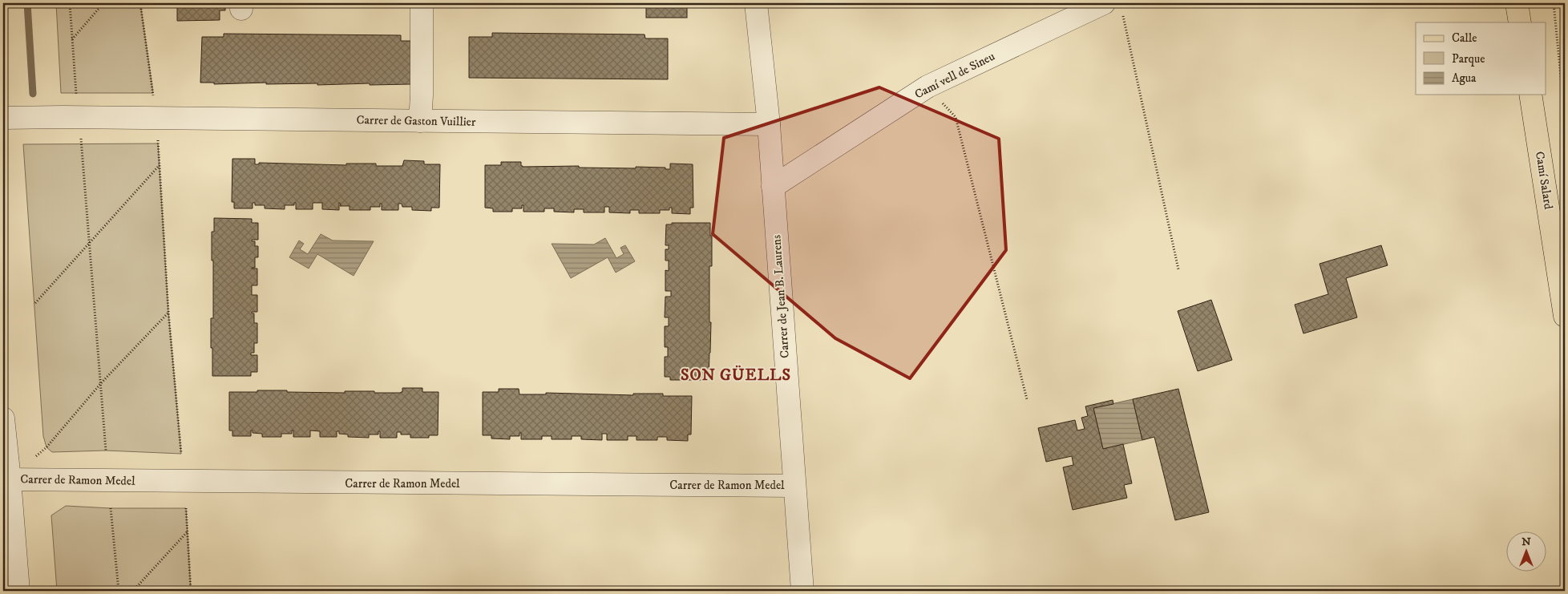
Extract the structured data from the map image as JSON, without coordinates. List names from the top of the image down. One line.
{"streets":{"main road":["Camí Salard"],"street":["Camí vell de Sineu","Carrer de Gaston Vuillier","Carrer de Jean B. Laurens","Carrer de Ramon Medel"]},"crossings":[["Camí vell de Sineu","Carrer de Jean B. Laurens"],["Carrer de Gaston Vuillier","Carrer de Jean B. Laurens"],["Carrer de Jean B. Laurens","Carrer de Ramon Medel"]],"districts":["SON GÜELLS"],"legend":["Calle","Parque","Agua"],"north":"top"}
